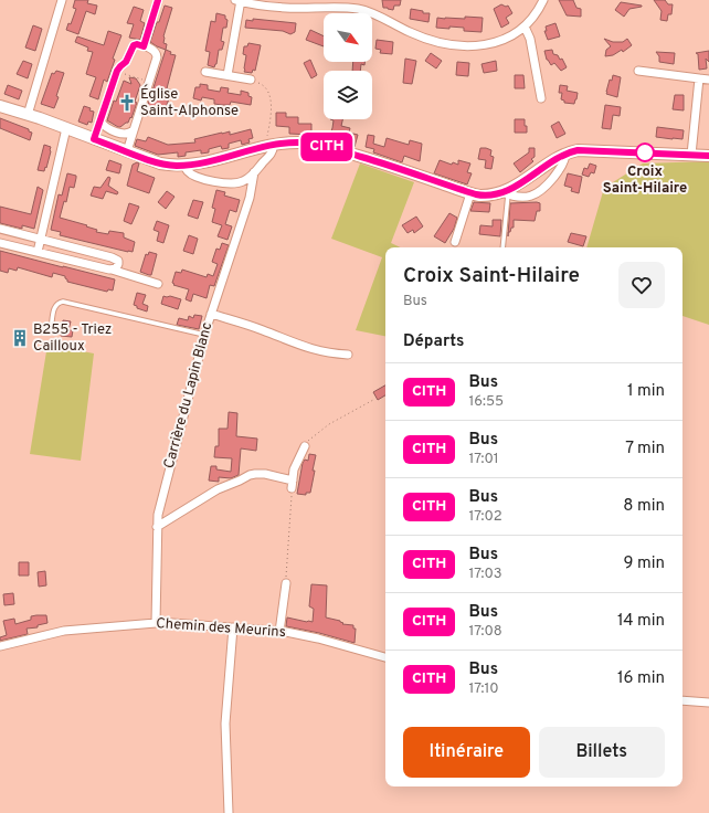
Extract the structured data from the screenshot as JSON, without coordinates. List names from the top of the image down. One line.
{"streets":{"street":["Carrière du Lapin Blanc","Chemin des Meurins"]},"crossings":[["Carrière du Lapin Blanc","Chemin des Meurins"]],"places":{"church":["Église Saint-Alphonse"],"other":["Croix Saint-Hilaire"],"building":["B255 - Triez Cailloux"]},"lines":["bus line CITH"],"north":"bottom right","page":{"on_map":"CITH","heading":[["Croix Saint-Hilaire","Bus"],"Départs"],"list":[{"mark":"CITH","name":"Bus","note":"16:55","value":"1 min"},{"mark":"CITH","name":"Bus","note":"17:01","value":"7 min"},{"mark":"CITH","name":"Bus","note":"17:02","value":"8 min"},{"mark":"CITH","name":"Bus","note":"17:03","value":"9 min"},{"mark":"CITH","name":"Bus","note":"17:08","value":"14 min"},{"mark":"CITH","name":"Bus","note":"17:10","value":"16 min"}],"buttons":["Itinéraire","Billets"]}}
